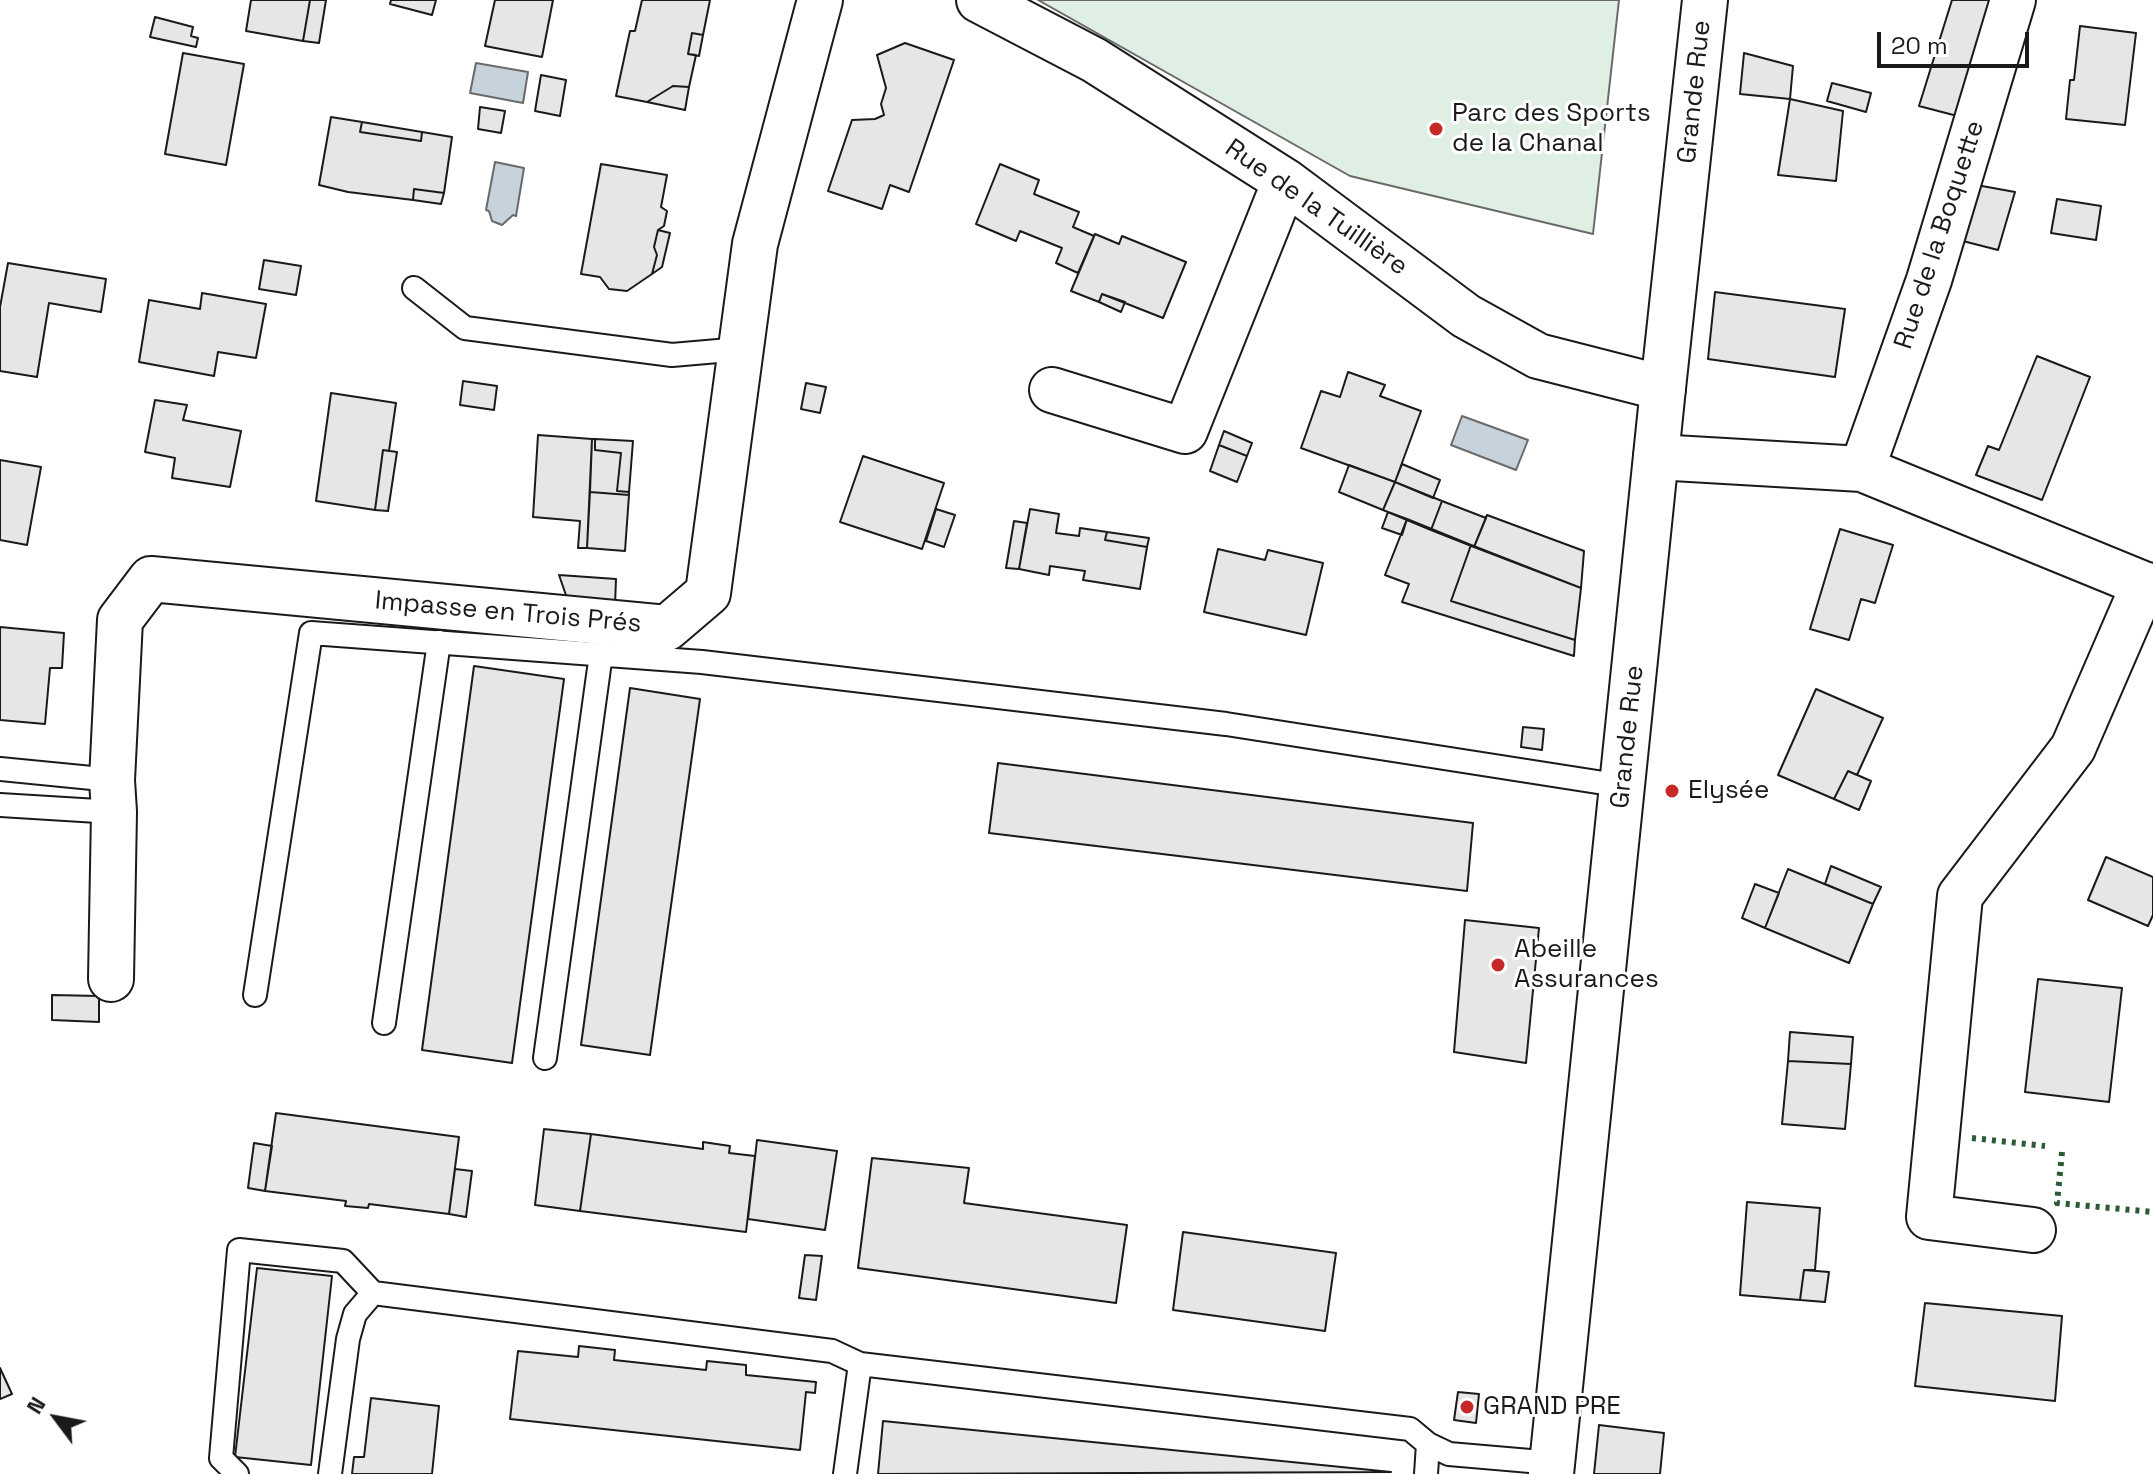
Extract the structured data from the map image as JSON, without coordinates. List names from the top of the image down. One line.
{"streets":{"street":["Grande Rue","Rue de la Tuillière","Rue de la Boquette","Impasse en Trois Prés"]},"crossings":[["Grande Rue","Rue de la Tuillière"]],"places":["Parc des Sports de la Chanal","Elysée","Abeille Assurances","GRAND PRE"],"scale_bar":"20 m","north":"top left"}
